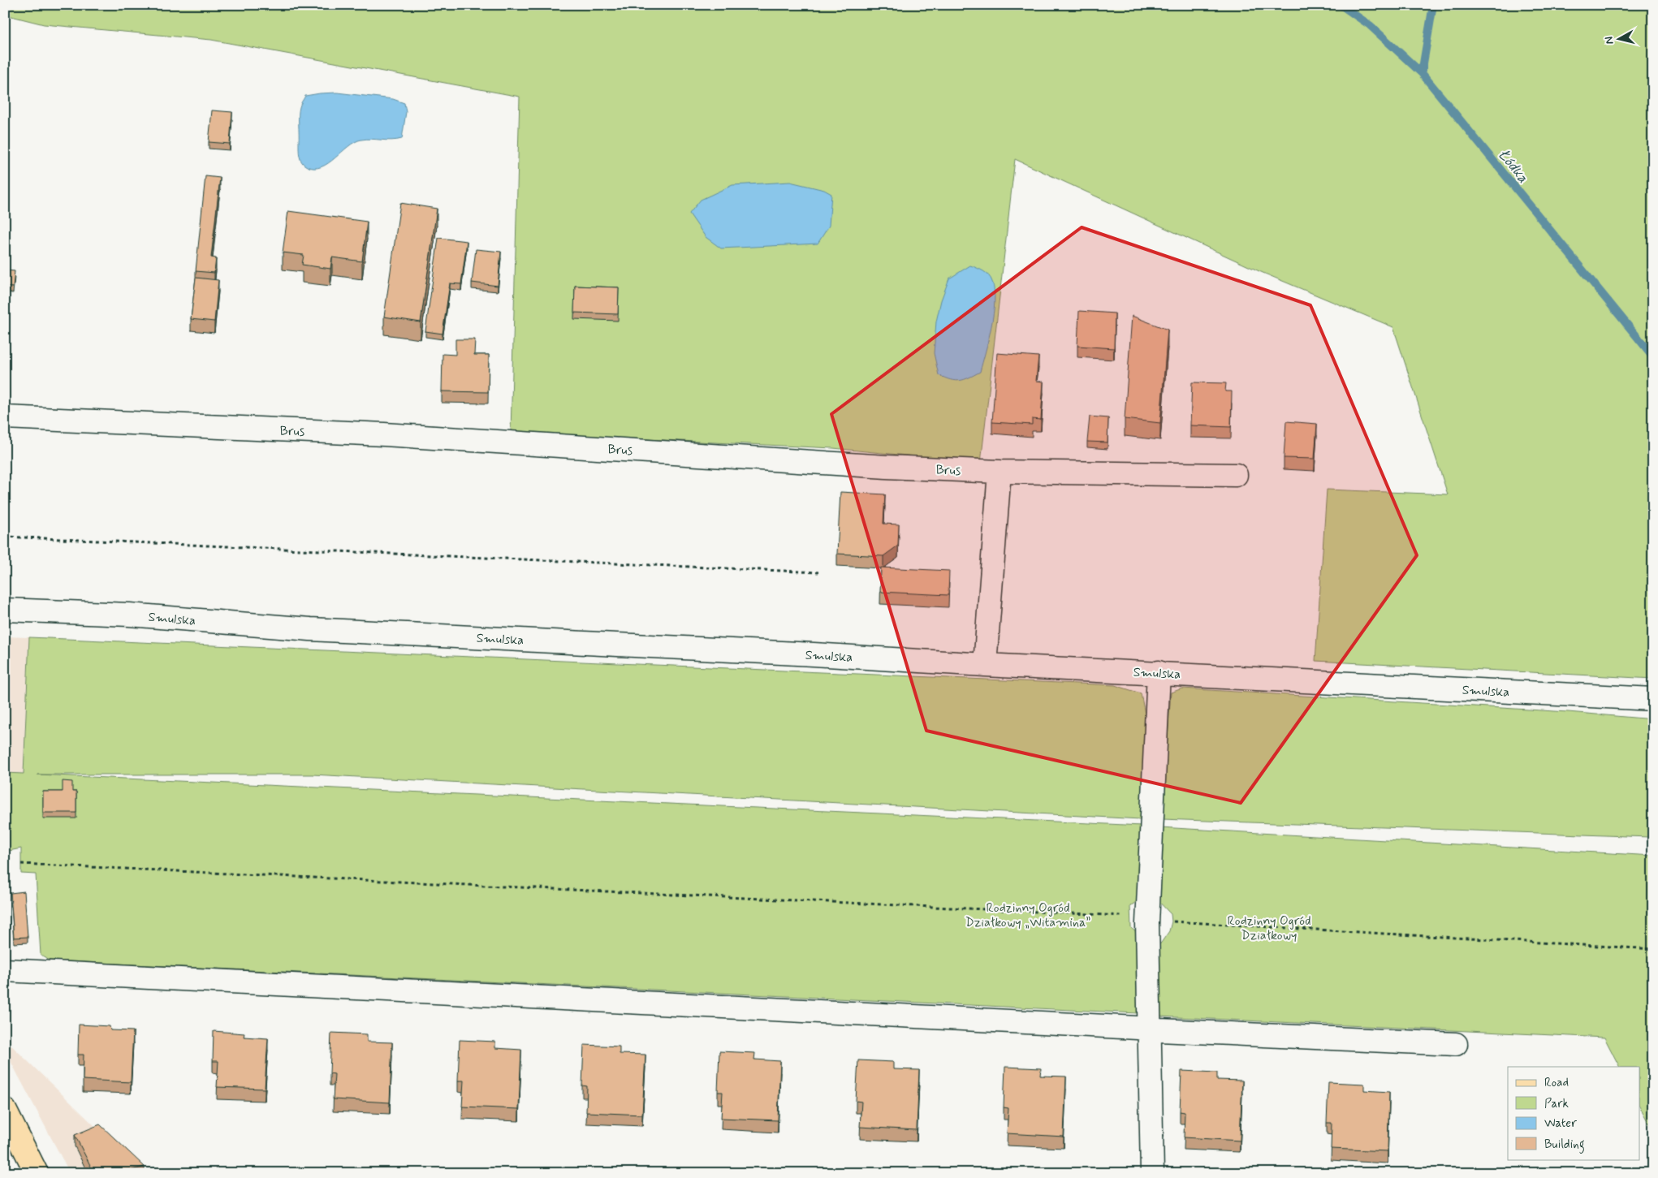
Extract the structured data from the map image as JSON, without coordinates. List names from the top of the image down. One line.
{"streets":{"street":["Brus","Smulska"]},"water":["Łódka"],"parks":["Rodzinny Ogród Działkowy „Witamina”","Rodzinny Ogród Działkowy"],"legend":["Road","Park","Water","Building"],"north":"left"}
